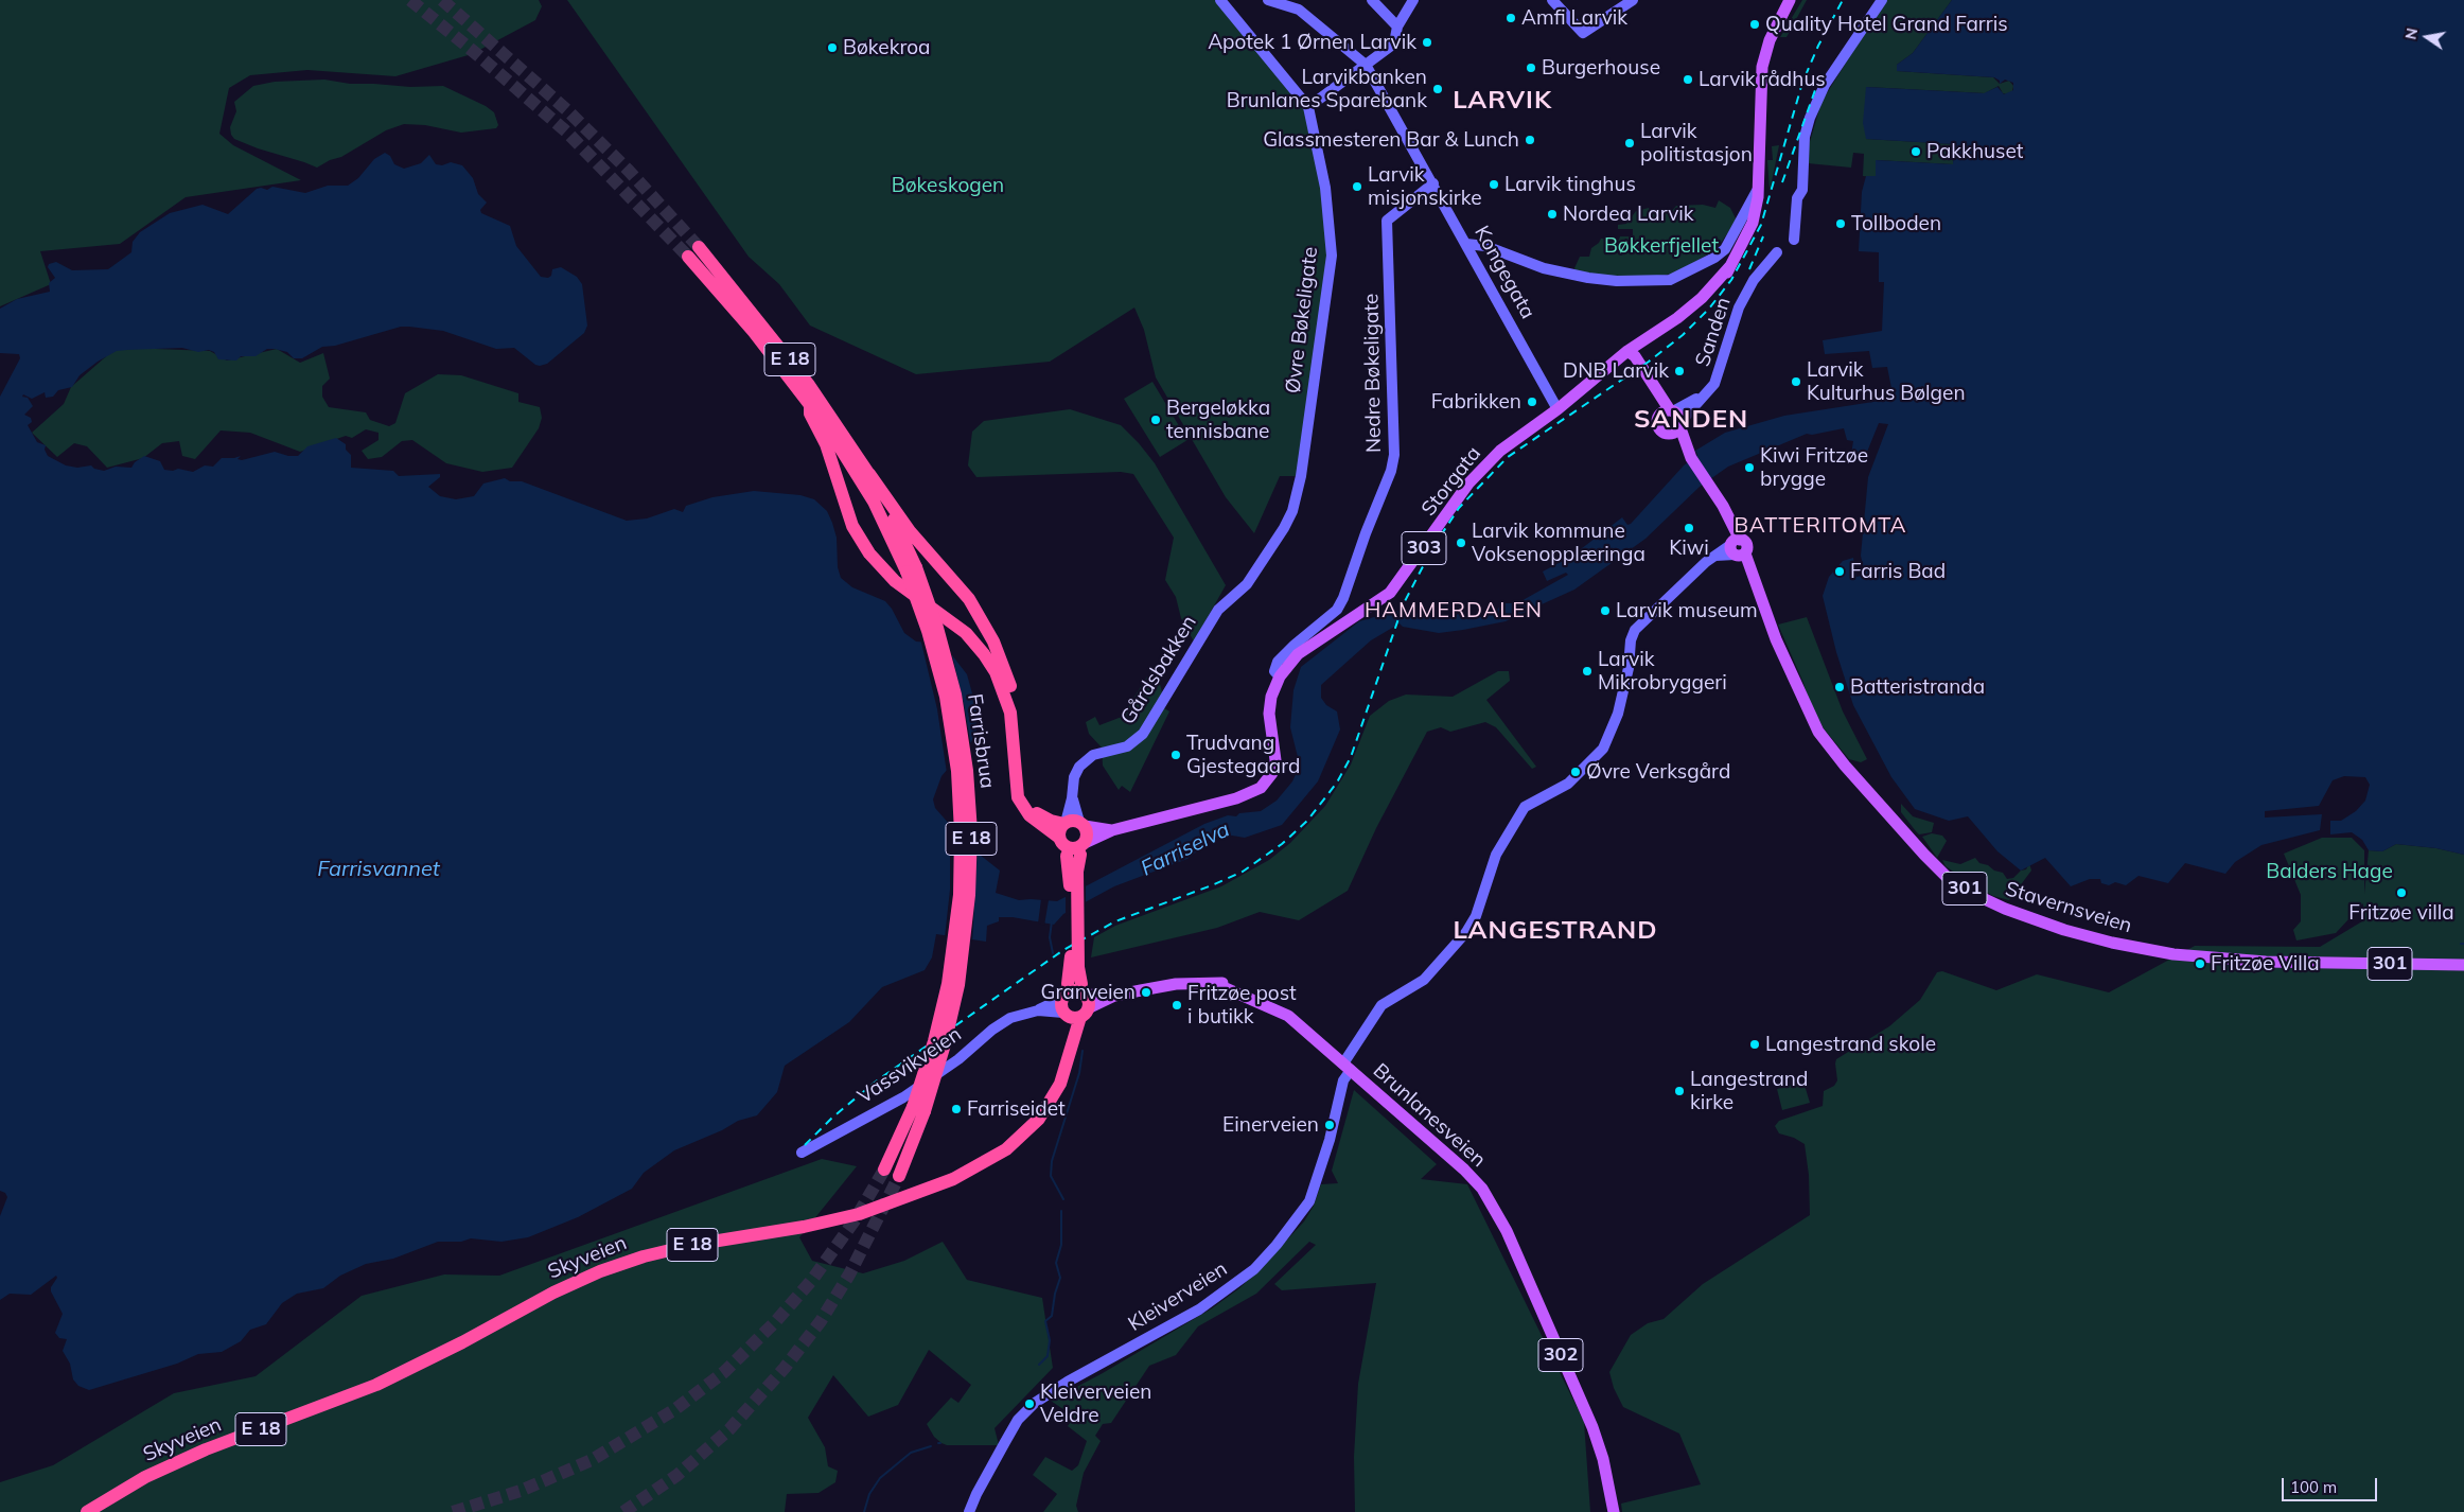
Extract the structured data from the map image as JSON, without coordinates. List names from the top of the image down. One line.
{"streets":{"highway":["E 18","Farrisbrua","Skyveien"],"main road":["Storgata","303","301","Stavernsveien","Brunlanesveien","302"],"street":["Kongegata","Øvre Bøkeligate","Sanden","Nedre Bøkeligate","Gårdsbakken","Vassvikveien","Kleiverveien"]},"crossings":[["Kongegata","Nedre Bøkeligate"],["Kongegata","Storgata"],["Øvre Bøkeligate","Gårdsbakken"],["Sanden","301"],["Sanden","Stavernsveien"],["E 18","Storgata"],["E 18","Gårdsbakken"],["E 18","Farrisbrua"],["E 18","Vassvikveien"],["E 18","Brunlanesveien"],["E 18","Skyveien"],["Nedre Bøkeligate","Storgata"],["Storgata","Gårdsbakken"],["Storgata","301"],["301","Stavernsveien"],["Stavernsveien","Kleiverveien"],["Vassvikveien","Brunlanesveien"],["Vassvikveien","Skyveien"],["Brunlanesveien","Skyveien"],["Brunlanesveien","Kleiverveien"]],"districts":["LARVIK","SANDEN","BATTERITOMTA","HAMMERDALEN","LANGESTRAND"],"water":["Farriselva","Farrisvannet"],"parks":["Bøkeskogen","Bøkkerfjellet","Balders Hage"],"places":["Amfi Larvik","Quality Hotel Grand Farris","Apotek 1 Ørnen Larvik","Bøkekroa","Burgerhouse","Larvik rådhus","Larvikbanken Brunlanes Sparebank","Glassmesteren Bar & Lunch","Larvik politistasjon","Pakkhuset","Larvik tinghus","Larvik misjonskirke","Nordea Larvik","Tollboden","DNB Larvik","Larvik Kulturhus Bølgen","Fabrikken","Bergeløkka tennisbane","Kiwi Fritzøe brygge","Kiwi","Larvik kommune Voksenopplæringa","Farris Bad","Larvik museum","Larvik Mikrobryggeri","Batteristranda","Trudvang Gjestegaard","Øvre Verksgård","Fritzøe villa","Fritzøe Villa","Granveien","Fritzøe post i butikk","Langestrand skole","Langestrand kirke","Farriseidet","Einerveien","Kleiverveien Veldre"],"scale_bar":"100 m","north":"left"}
